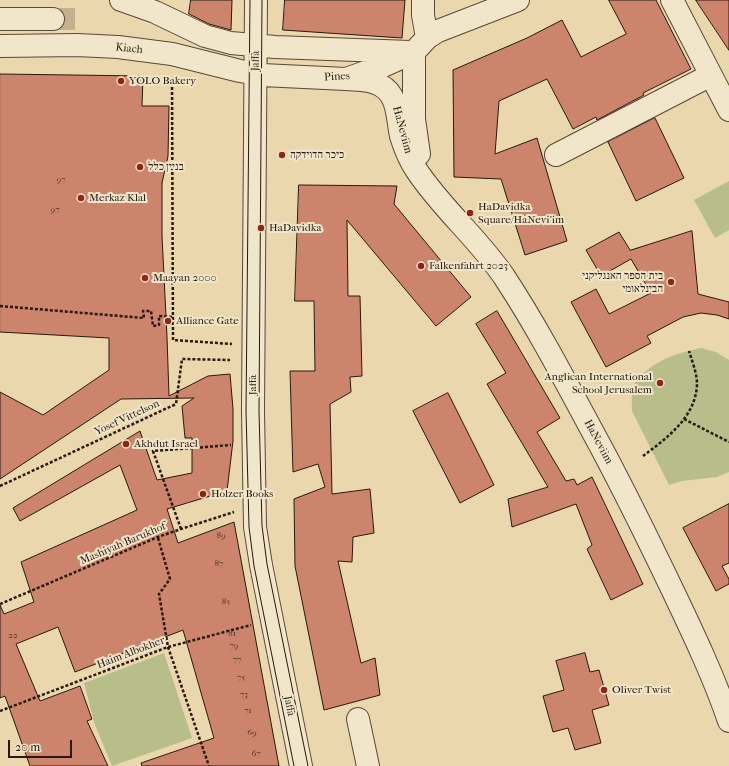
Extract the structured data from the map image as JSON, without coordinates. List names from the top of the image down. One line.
{"streets":{"street":["Kiach","Jaffa","Pines","HaNeviim"],"path":["Yosef Vittelson","Mashiyah Barukhof","Haim Albokher"]},"crossings":[["Kiach","Jaffa"],["Kiach","Pines"],["Jaffa","Pines"],["Jaffa","Mashiyah Barukhof"],["Jaffa","Haim Albokher"],["Pines","HaNeviim"]],"places":["YOLO Bakery","כיכר הדוידקה","בניין כלל","Merkaz Klal","HaDavidka Square/HaNevi'im","HaDavidka","Falkenfahrt 2023","Maayan 2000","בית הספר האנגליקני הבינלאומי","Alliance Gate","Anglican International School Jerusalem","Akhdut Israel","Holzer Books","Oliver Twist"],"house_numbers":["97","97","89","87","85","81","22","79","77","75","73","71","69","67"],"scale_bar":"20 m"}
